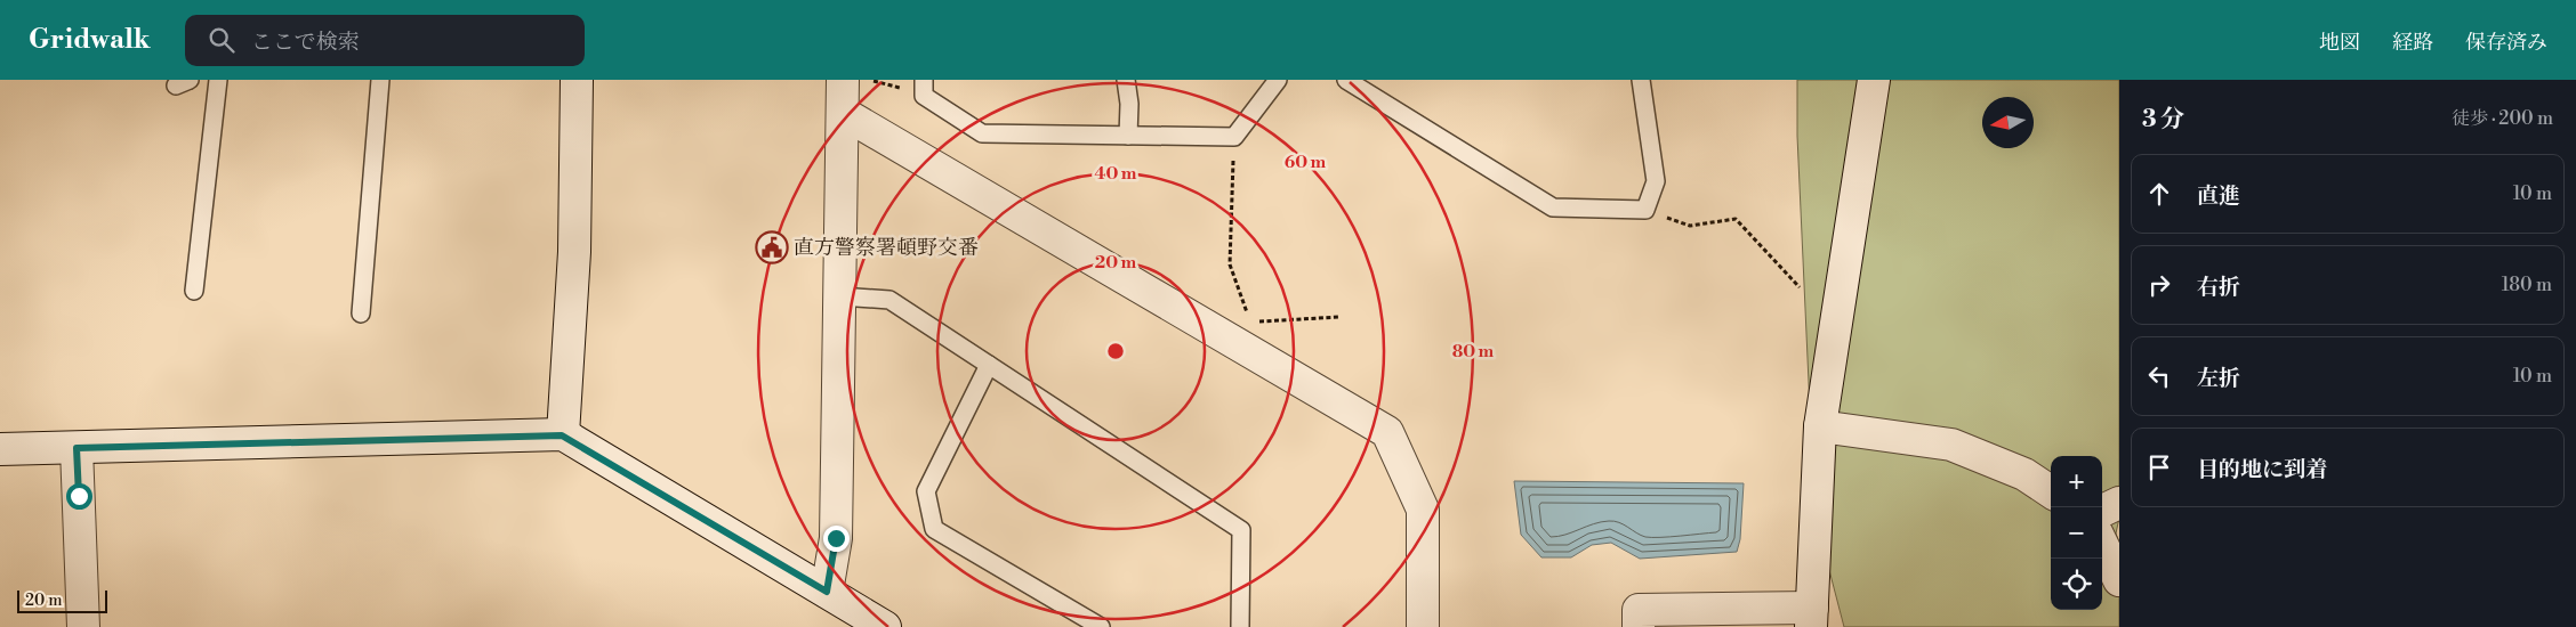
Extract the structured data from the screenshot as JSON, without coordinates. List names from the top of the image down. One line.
{"places":{"public building":["直方警察署頓野交番"]},"scale_bar":"20 m","north":"left","page":{"header":"Gridwalk","search":"ここで検索","nav":["地図","経路","保存済み"],"heading":["3 分","徒歩 · 200 m"],"list":[["直進","10 m"],["右折","180 m"],["左折","10 m"],"目的地に到着"],"map_buttons":["+","−"],"scale":"20 m"},"rings":["60 m","40 m","20 m","80 m"]}
